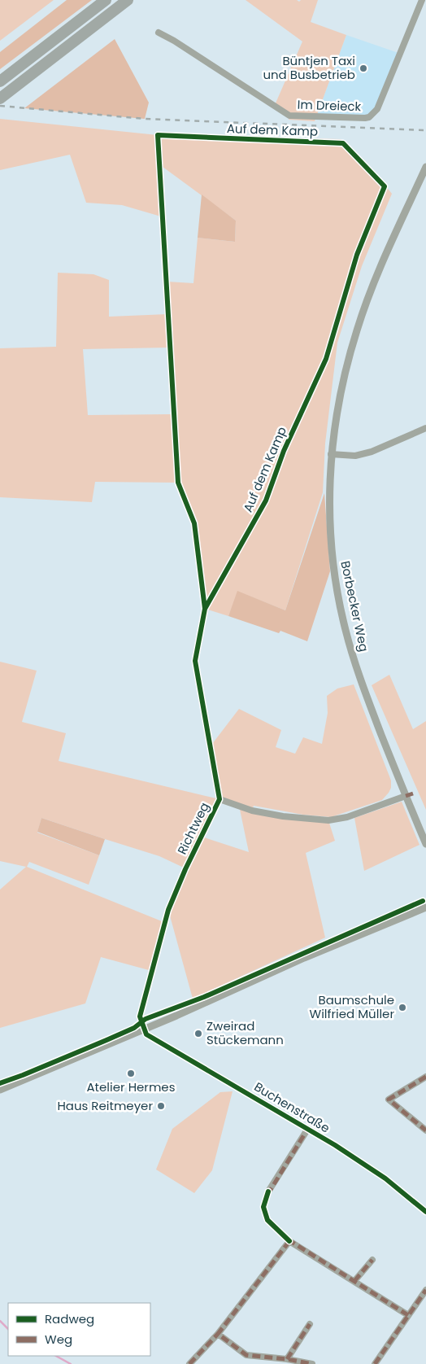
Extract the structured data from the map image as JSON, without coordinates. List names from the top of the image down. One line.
{"streets":{"street":["Im Dreieck","Auf dem Kamp","Borbecker Weg","Richtweg","Buchenstraße"]},"crossings":[["Auf dem Kamp","Richtweg"],["Richtweg","Buchenstraße"]],"places":["Büntjen Taxi und Busbetrieb","Baumschule Wilfried Müller","Zweirad Stückemann","Atelier Hermes","Haus Reitmeyer"],"legend":["Radweg","Weg"]}
